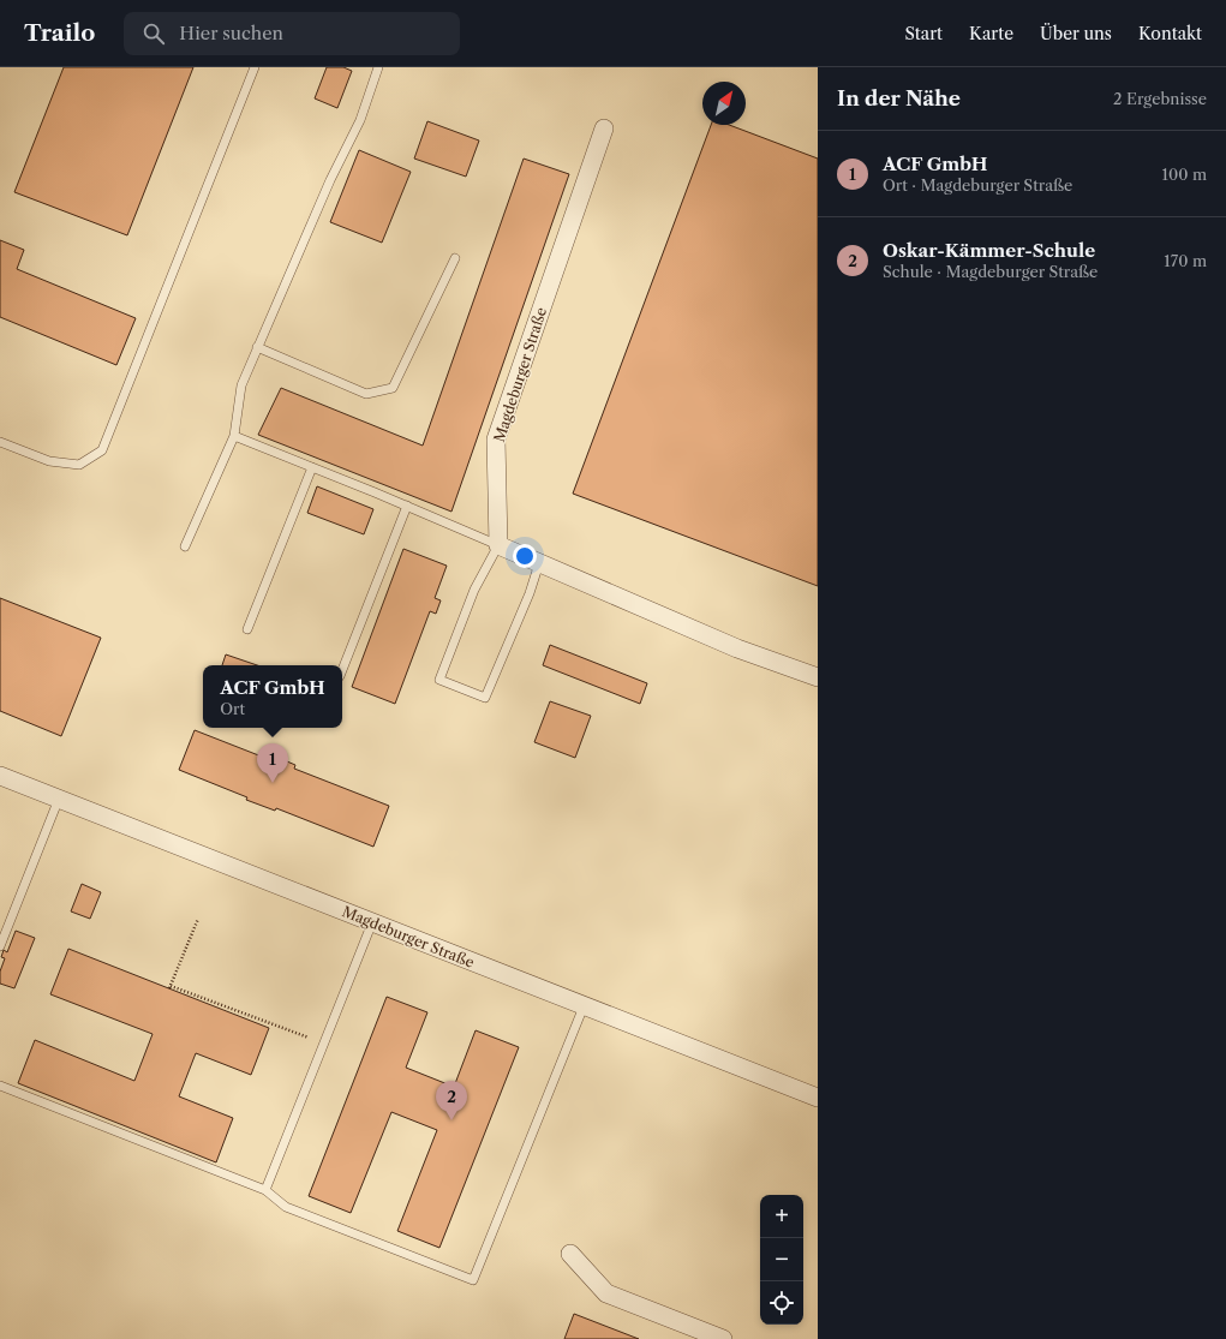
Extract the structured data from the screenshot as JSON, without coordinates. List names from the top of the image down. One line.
{"streets":{"street":["Magdeburger Straße"]},"north":"top right","page":{"header":"Trailo","search":"Hier suchen","nav":["Start","Karte","Über uns","Kontakt"],"heading":["In der Nähe","2 Ergebnisse"],"list":[{"mark":"1","name":"ACF GmbH","note":"Ort · Magdeburger Straße","value":"100 m"},{"mark":"2","name":"Oskar-Kämmer-Schule","note":"Schule · Magdeburger Straße","value":"170 m"}],"popup":["ACF GmbH","Ort"],"pins":["1","2"],"map_buttons":["+","−"]}}
